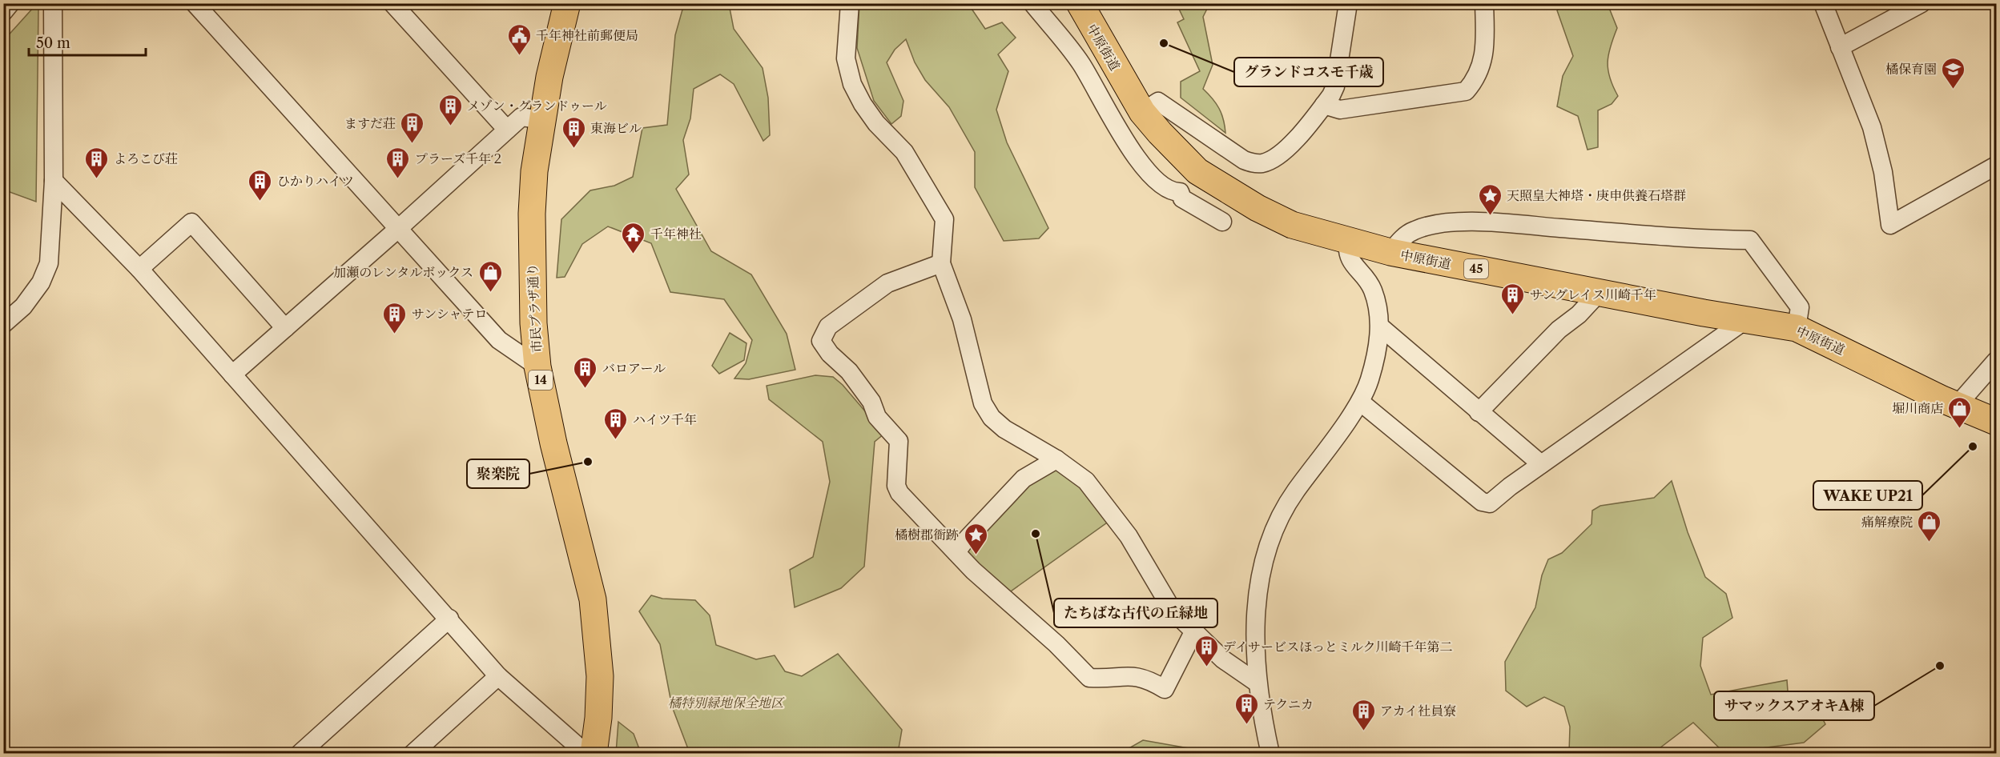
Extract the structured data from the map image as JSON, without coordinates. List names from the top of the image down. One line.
{"streets":{"main road":["中原街道","45","市民プラザ通り","14"]},"parks":["橘特別緑地保全地区"],"places":{"other":["グランドコスモ千歳","WAKE UP21","聚楽院","たちばな古代の丘緑地","サマックスアオキA棟"],"public building":["千年神社前郵便局"],"school or university":["橘保育園"],"building":["メゾン・グランドゥール","ますだ荘","東海ビル","よろこび荘","プラーズ千年２","ひかりハイツ","サングレイス川崎千年","サンシャテロ","バロアール","ハイツ千年","デイサービスほっとミルク川崎千年第二","テクニカ","アカイ社員寮"],"place":["天照皇大神塔・庚申供養石塔群","橘樹郡衙跡"],"temple":["千年神社"],"shop":["加瀬のレンタルボックス","堀川商店","痛解療院"]},"scale_bar":"50 m"}
